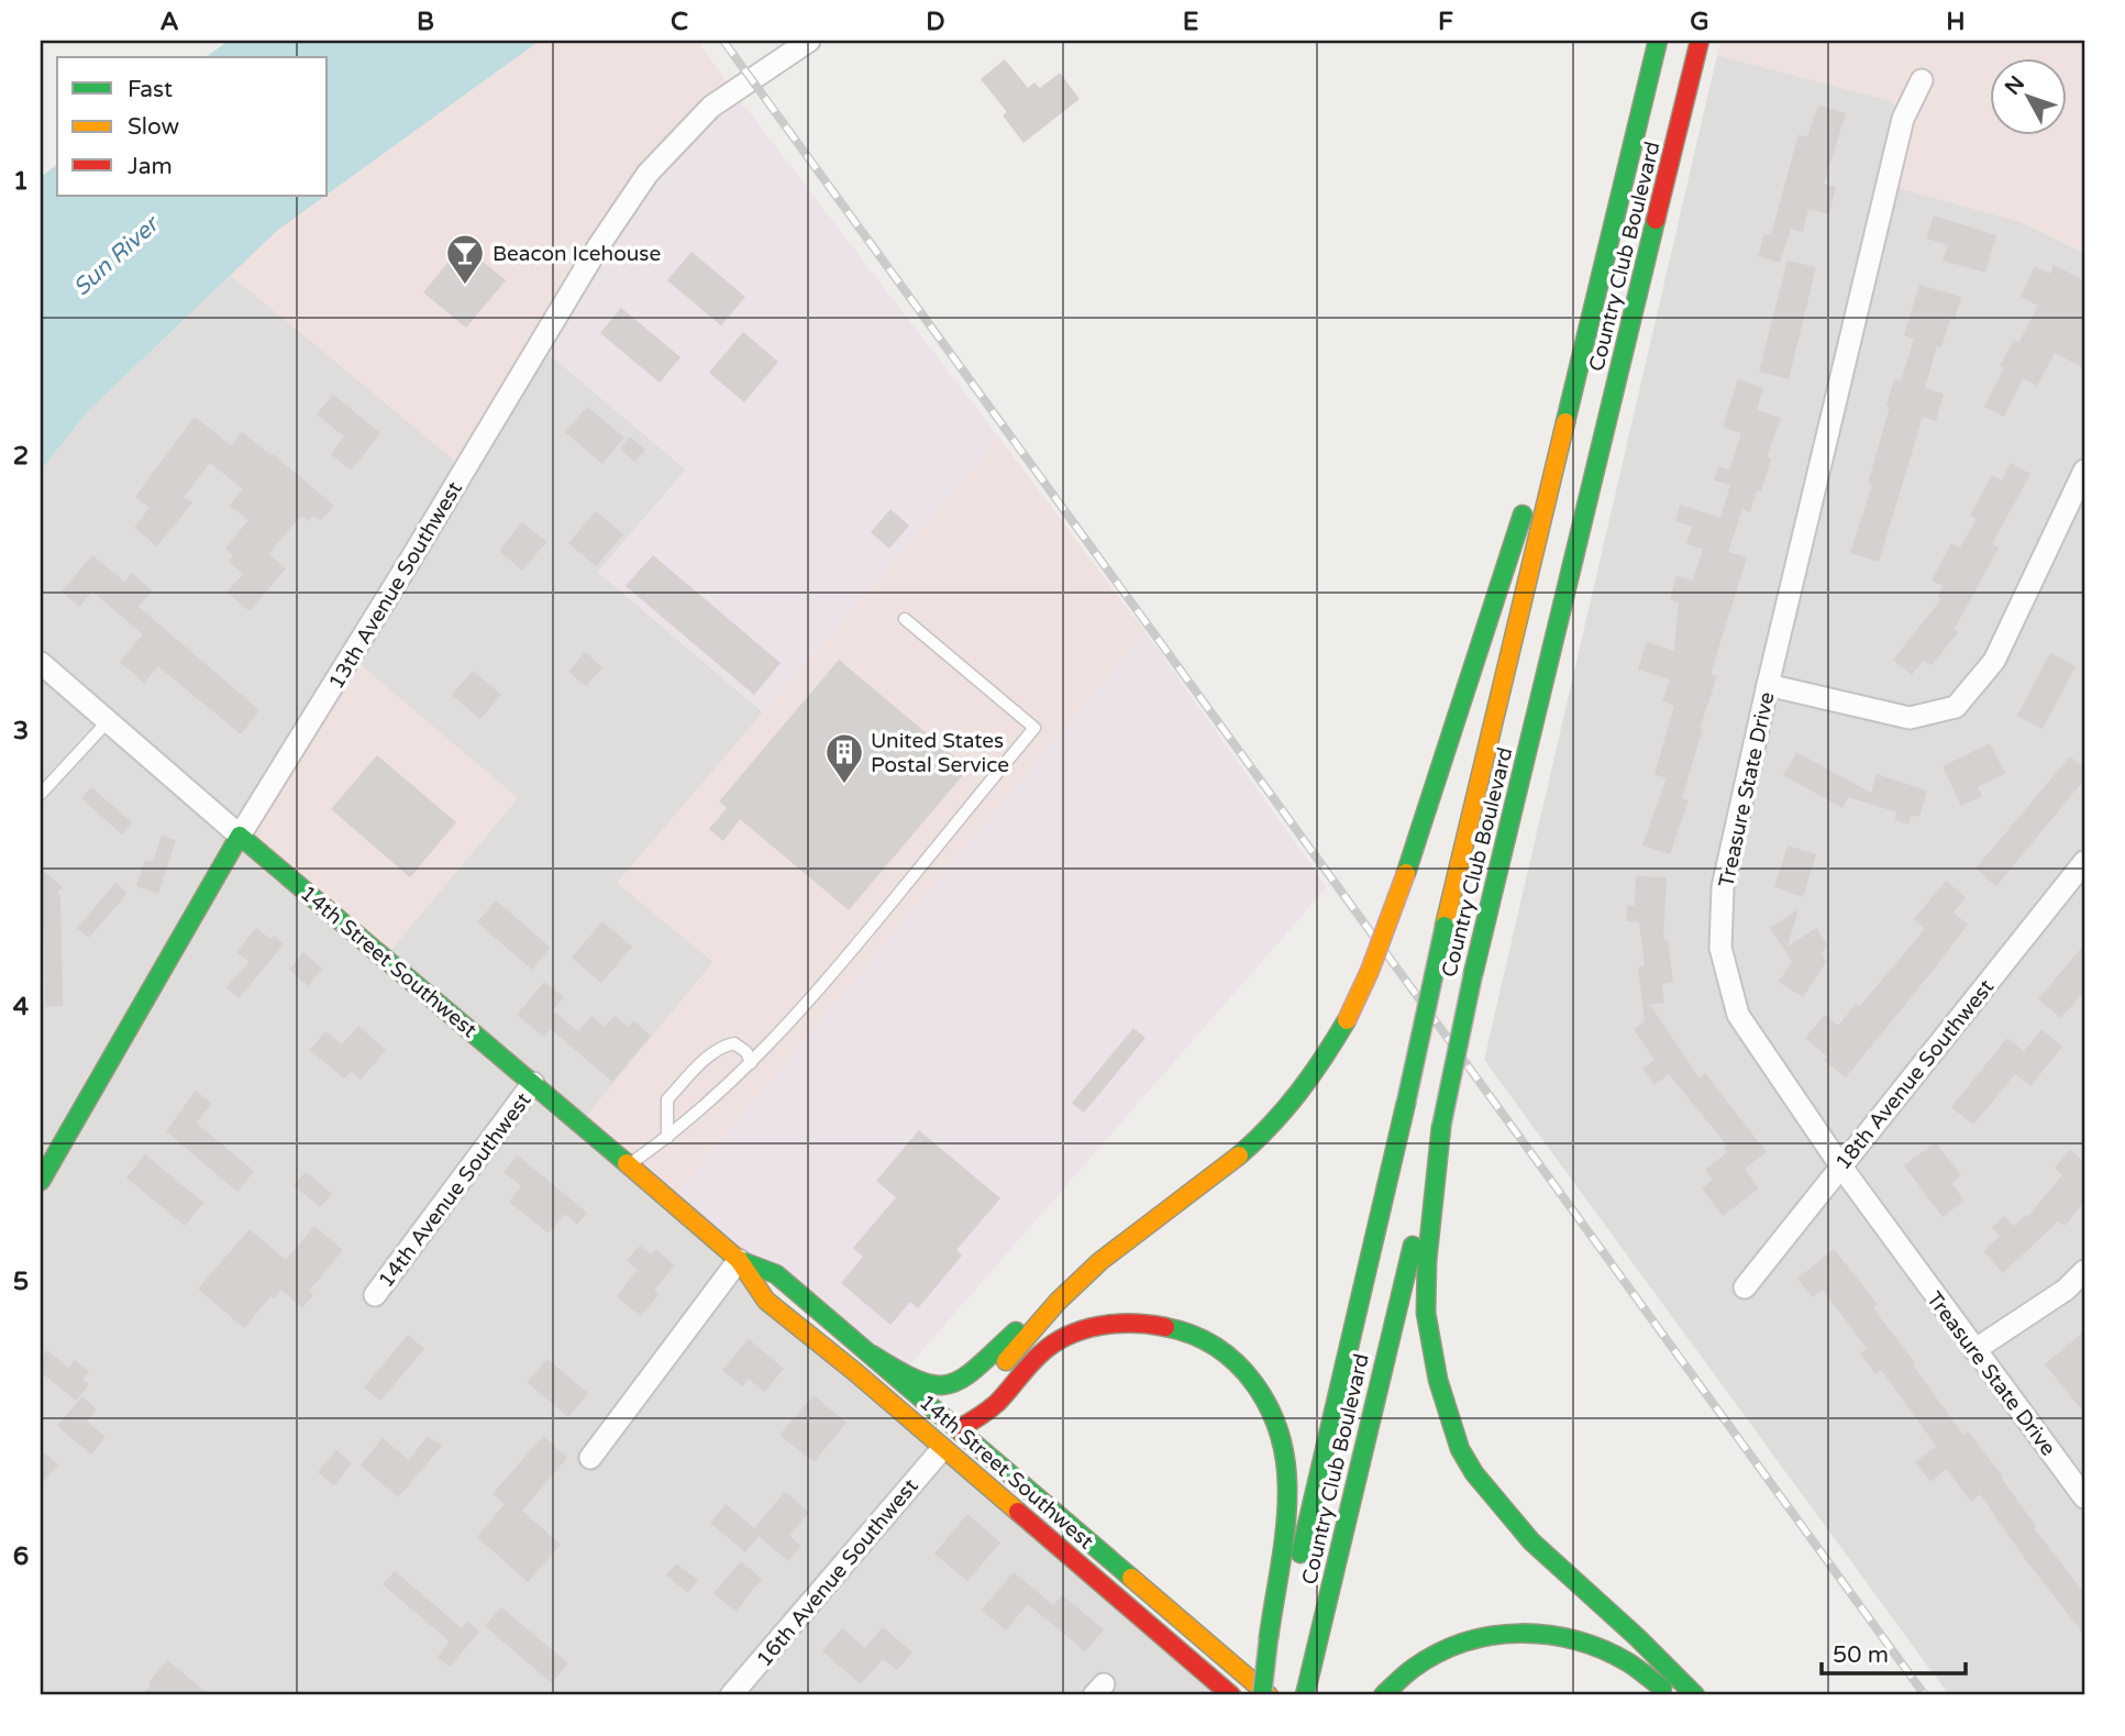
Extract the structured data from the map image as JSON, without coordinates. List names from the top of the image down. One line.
{"streets":{"main road":["Country Club Boulevard","13th Avenue Southwest","14th Street Southwest"],"street":["Treasure State Drive","18th Avenue Southwest","14th Avenue Southwest","16th Avenue Southwest"]},"crossings":[["Country Club Boulevard","14th Street Southwest"],["13th Avenue Southwest","14th Street Southwest"],["Treasure State Drive","18th Avenue Southwest"],["14th Street Southwest","14th Avenue Southwest"],["14th Street Southwest","16th Avenue Southwest"]],"water":["Sun River"],"places":{"bar":["Beacon Icehouse"],"building":["United States Postal Service"]},"legend":["Fast","Slow","Jam"],"scale_bar":"50 m","north":"top left","grid":{"columns":["A","B","C","D","E","F","G","H"],"rows":["1","2","3","4","5","6"]}}
